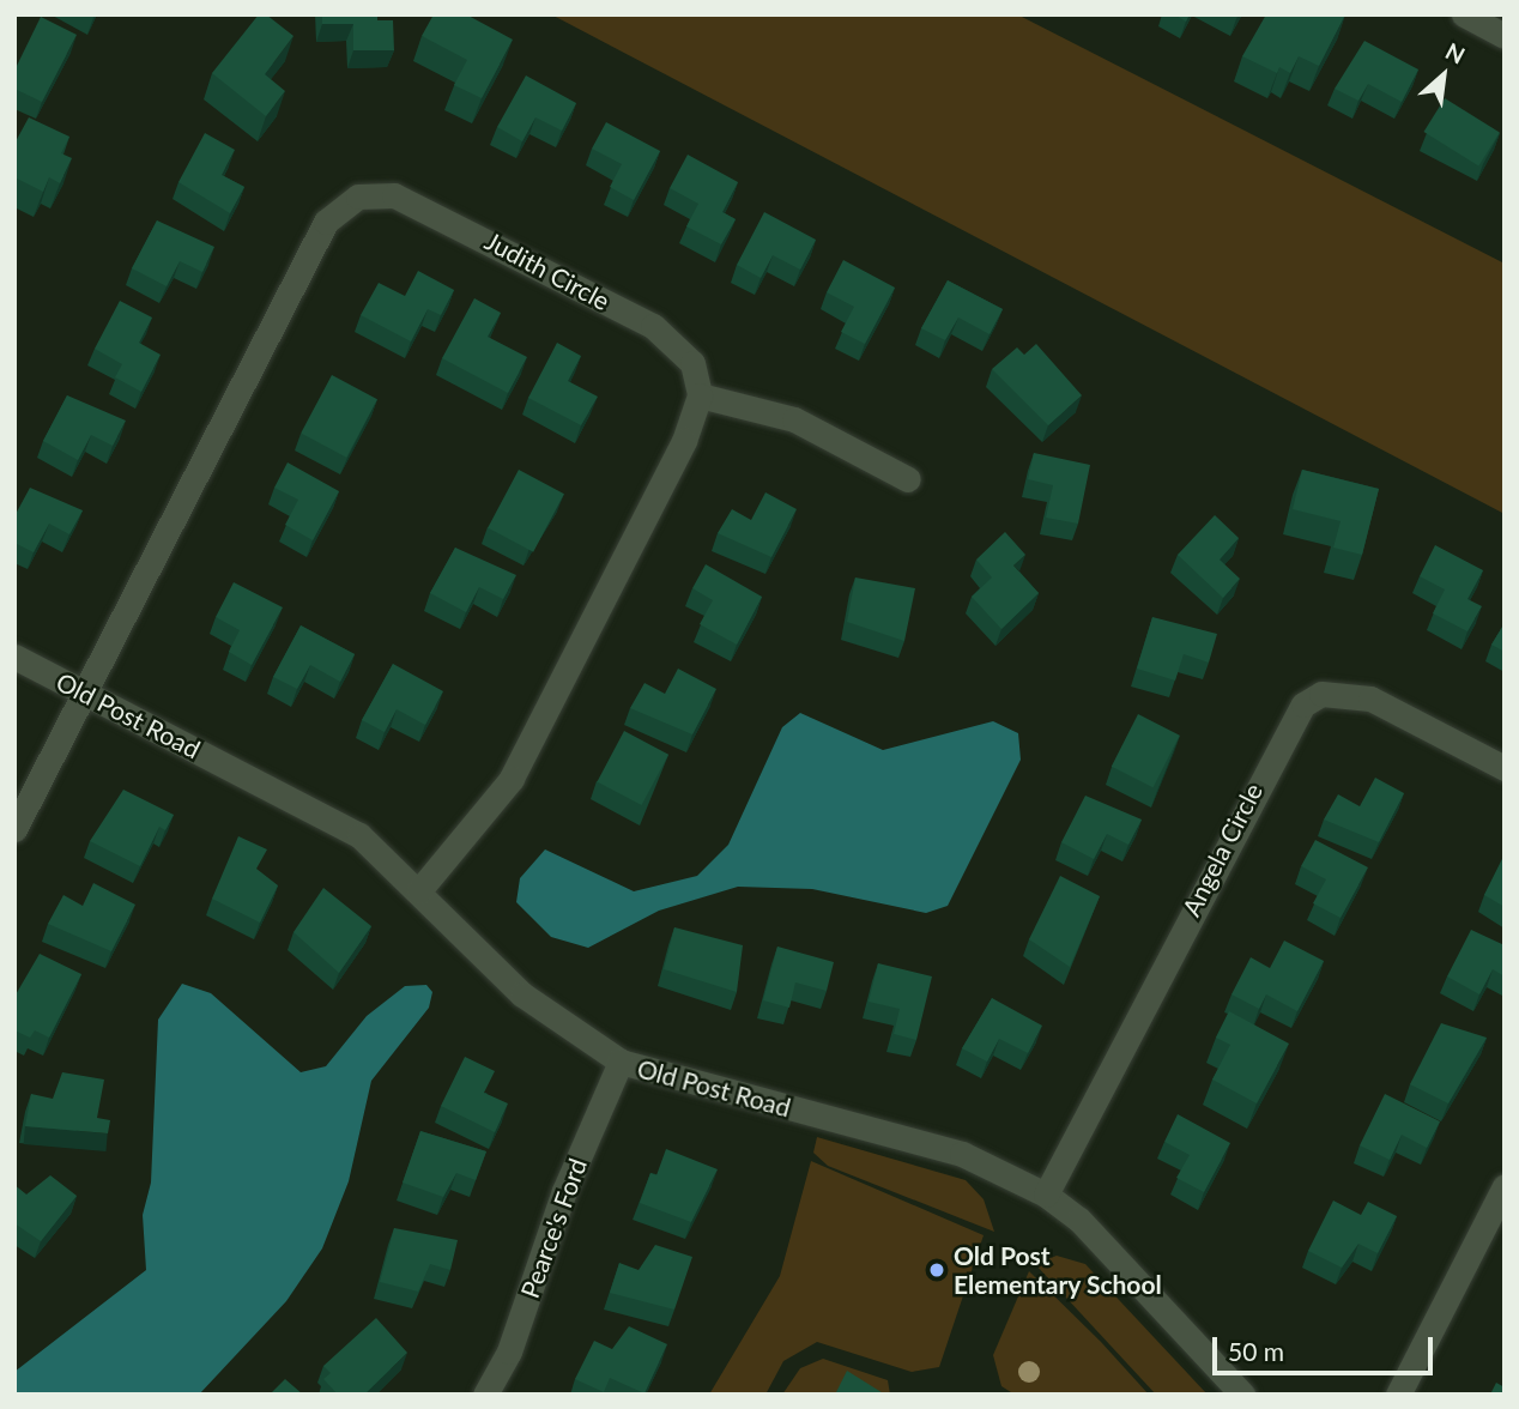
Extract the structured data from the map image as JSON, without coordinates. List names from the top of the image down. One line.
{"streets":{"street":["Judith Circle","Old Post Road","Angela Circle","Pearce's Ford"]},"crossings":[["Judith Circle","Old Post Road"],["Old Post Road","Angela Circle"],["Old Post Road","Pearce's Ford"]],"places":["Old Post Elementary School"],"scale_bar":"50 m","north":"top right"}
